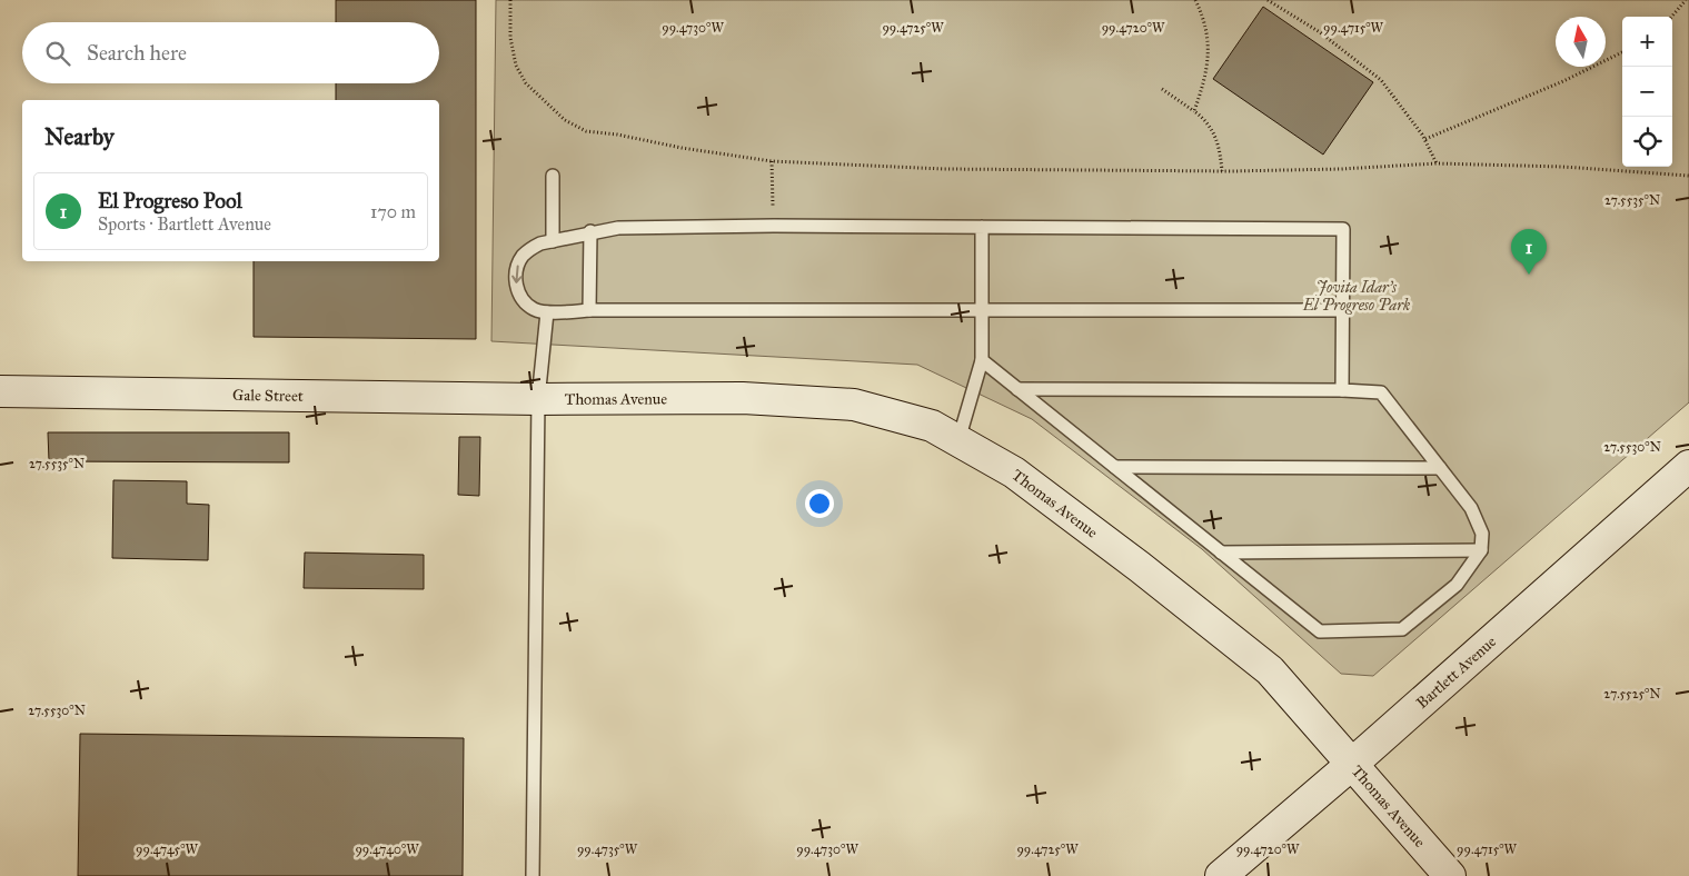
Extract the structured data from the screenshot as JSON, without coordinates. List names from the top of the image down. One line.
{"streets":{"street":["Gale Street","Thomas Avenue","Bartlett Avenue"]},"crossings":[["Gale Street","Thomas Avenue"],["Thomas Avenue","Bartlett Avenue"]],"parks":["Jovita Idar's El Progreso Park"],"north":"top","page":{"map_buttons":["+","−"],"search":"Search here","heading":"Nearby","list":[{"mark":"1","name":"El Progreso Pool","note":"Sports · Bartlett Avenue","value":"170 m"}],"pins":"1"},"coordinates":["99.4730°W","99.4725°W","99.4720°W","99.4715°W","27.5535°N","27.5530°N","27.5525°N","99.4745°W","99.4740°W","99.4735°W"]}
